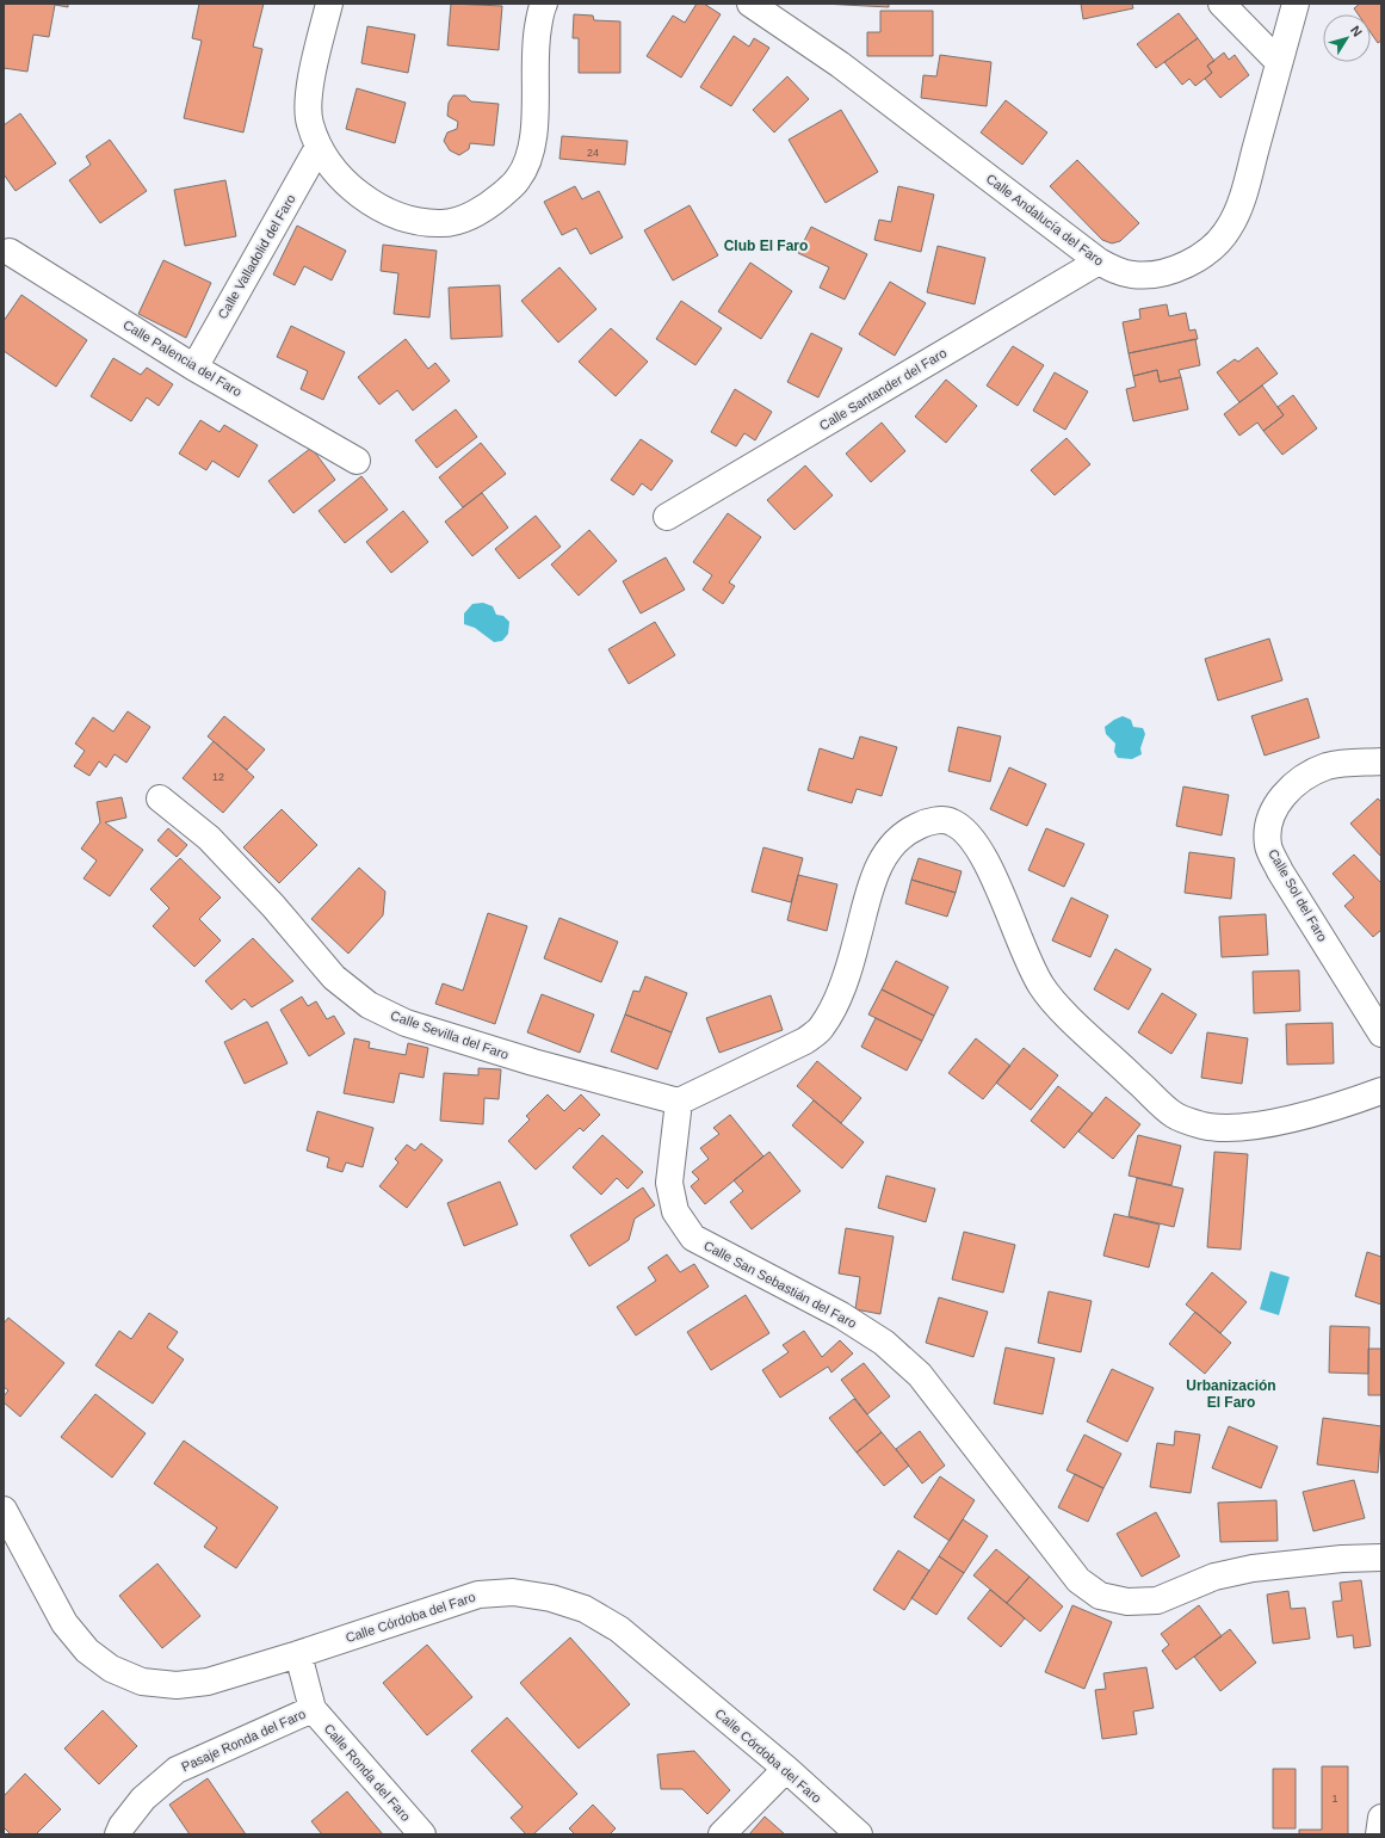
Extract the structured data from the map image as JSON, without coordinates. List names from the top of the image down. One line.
{"streets":{"street":["Calle Andalucía del Faro","Calle Valladolid del Faro","Calle Palencia del Faro","Calle Santander del Faro","Calle Sol del Faro","Calle Sevilla del Faro","Calle San Sebastián del Faro","Calle Córdoba del Faro","Pasaje Ronda del Faro","Calle Ronda del Faro"]},"crossings":[["Calle Andalucía del Faro","Calle Santander del Faro"],["Calle Valladolid del Faro","Calle Palencia del Faro"],["Calle Sevilla del Faro","Calle San Sebastián del Faro"],["Calle Córdoba del Faro","Calle Ronda del Faro"],["Pasaje Ronda del Faro","Calle Ronda del Faro"]],"districts":["Club El Faro","Urbanización El Faro"],"house_numbers":["24","12","1"],"north":"top right"}
